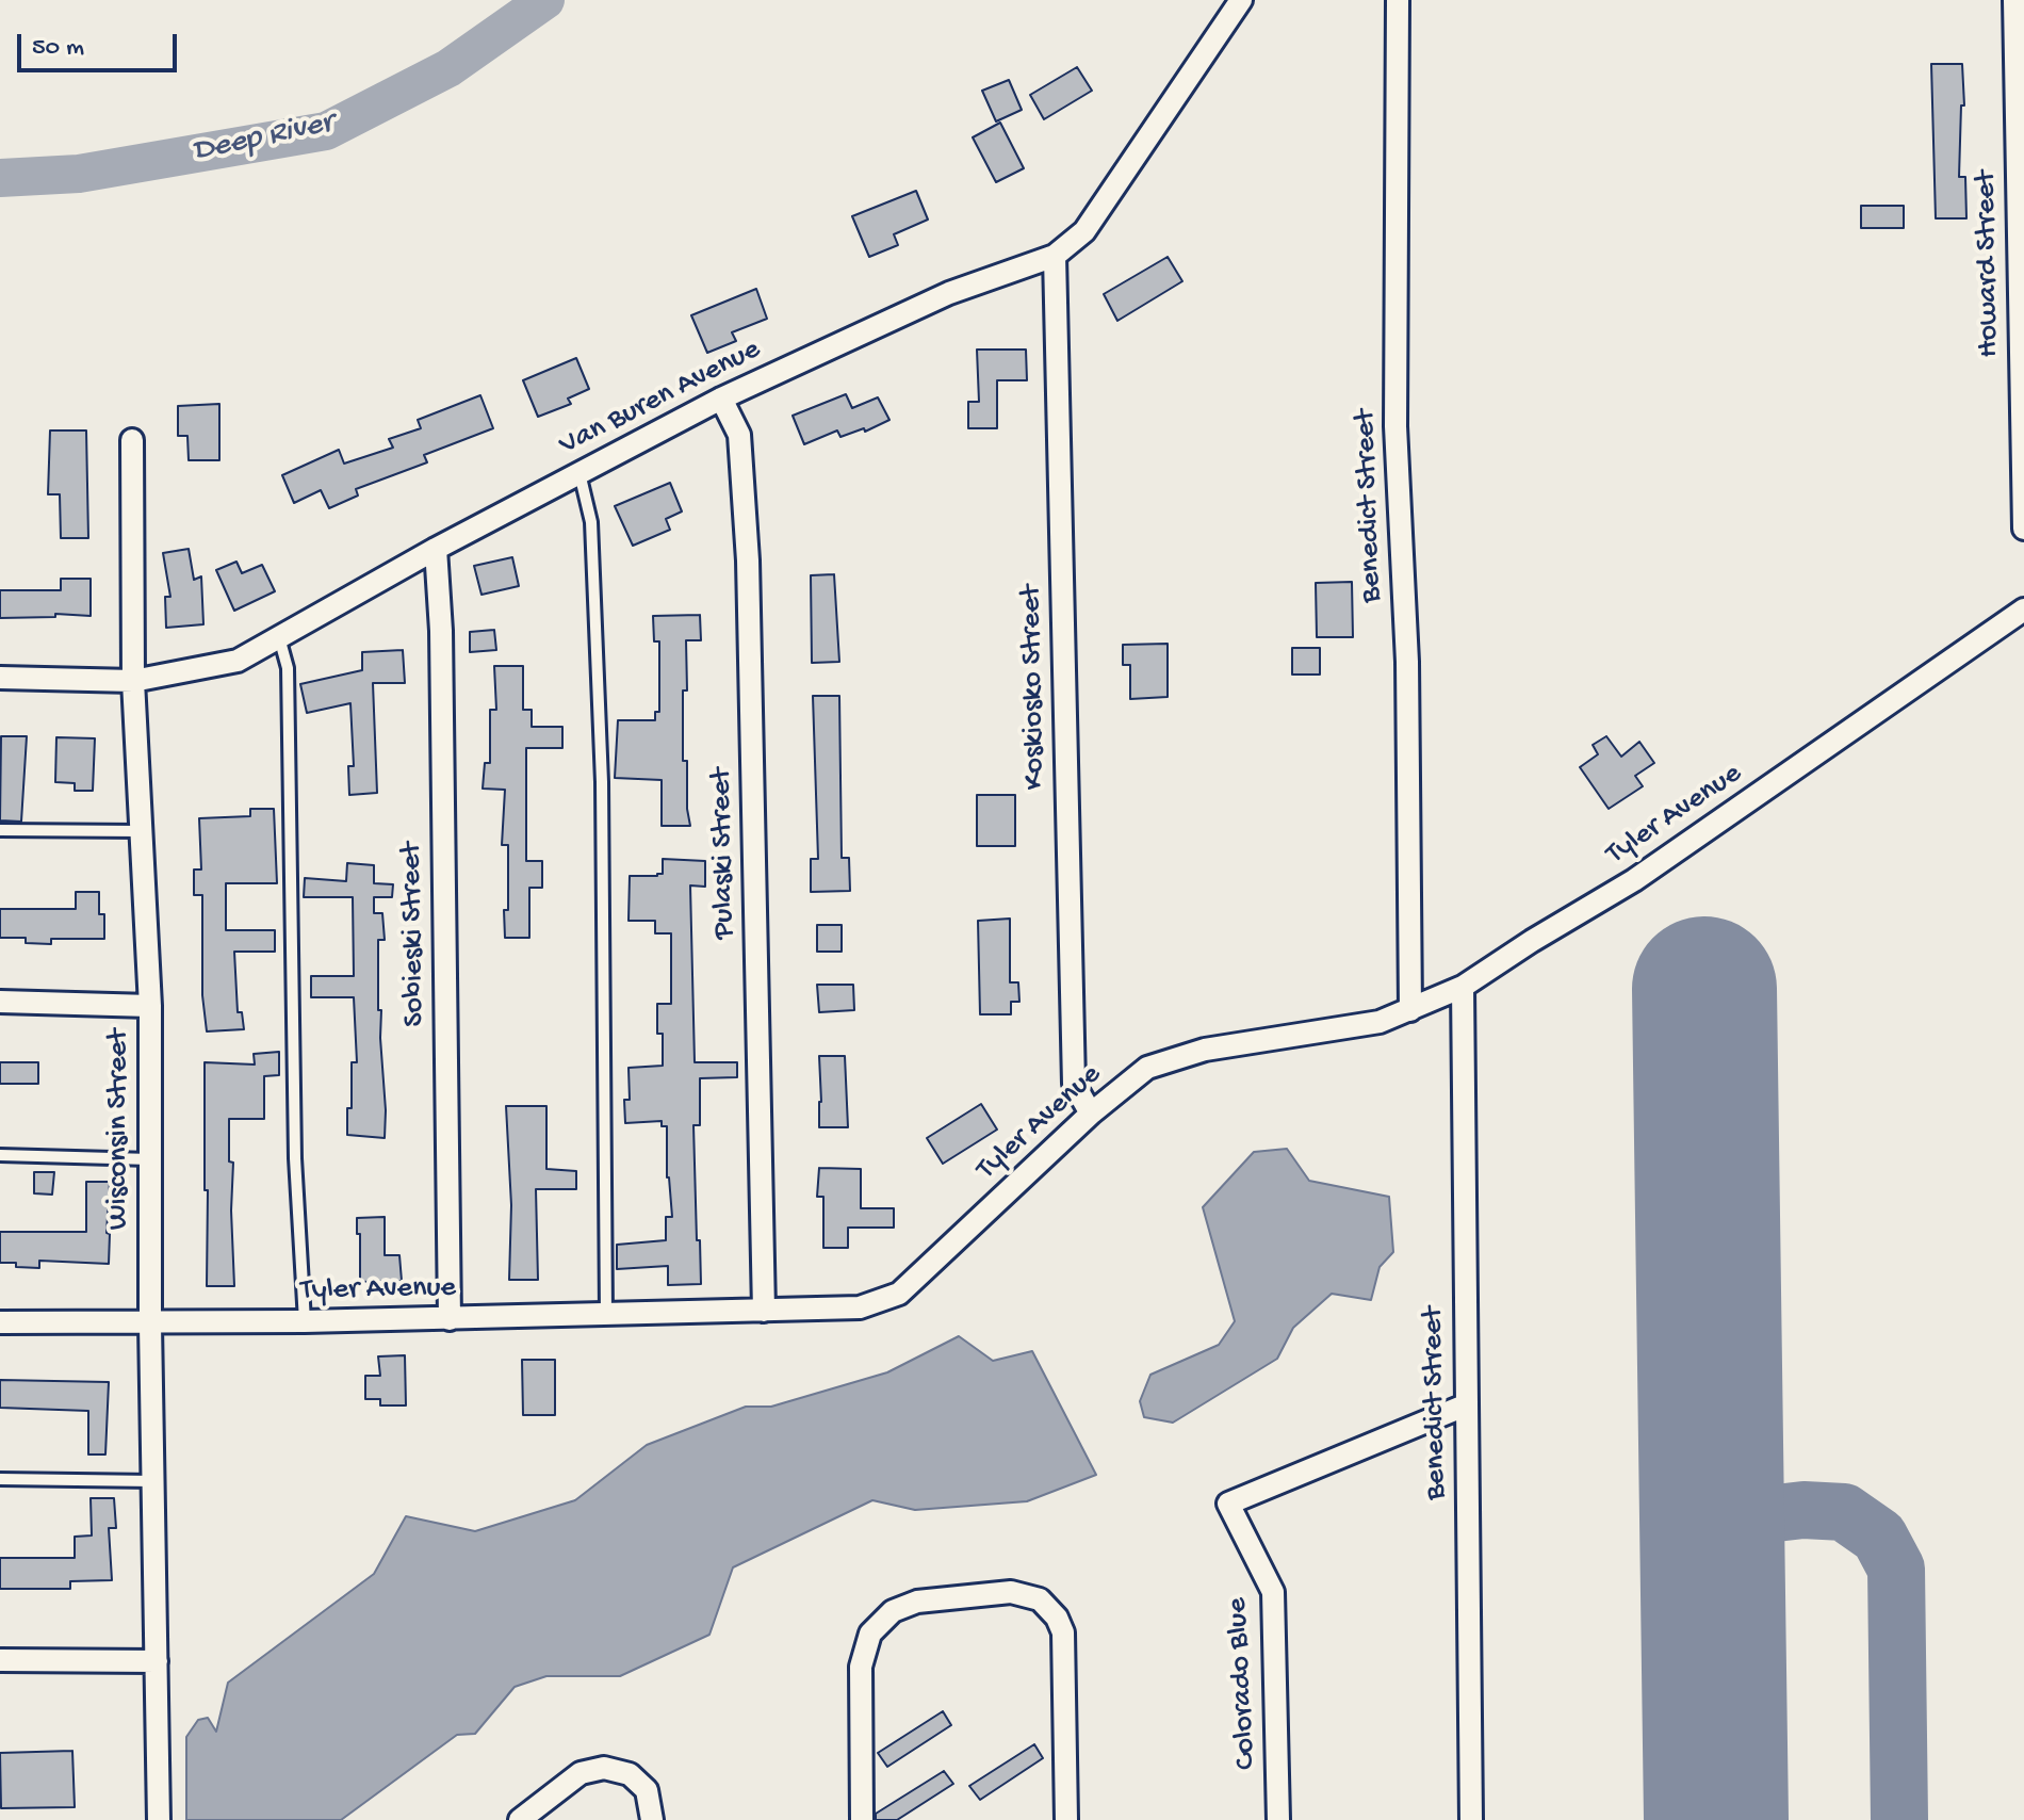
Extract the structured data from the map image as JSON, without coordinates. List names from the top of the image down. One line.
{"streets":{"street":["Howard Street","Van Buren Avenue","Benedict Street","Koskiosko Street","Tyler Avenue","Pulaski Street","Sobieski Street","Wisconsin Street","Colorado Blue"]},"crossings":[["Van Buren Avenue","Koskiosko Street"],["Van Buren Avenue","Pulaski Street"],["Van Buren Avenue","Sobieski Street"],["Van Buren Avenue","Wisconsin Street"],["Benedict Street","Tyler Avenue"],["Benedict Street","Colorado Blue"],["Koskiosko Street","Tyler Avenue"],["Tyler Avenue","Pulaski Street"],["Tyler Avenue","Sobieski Street"],["Tyler Avenue","Wisconsin Street"]],"water":["Deep River"],"scale_bar":"50 m"}
